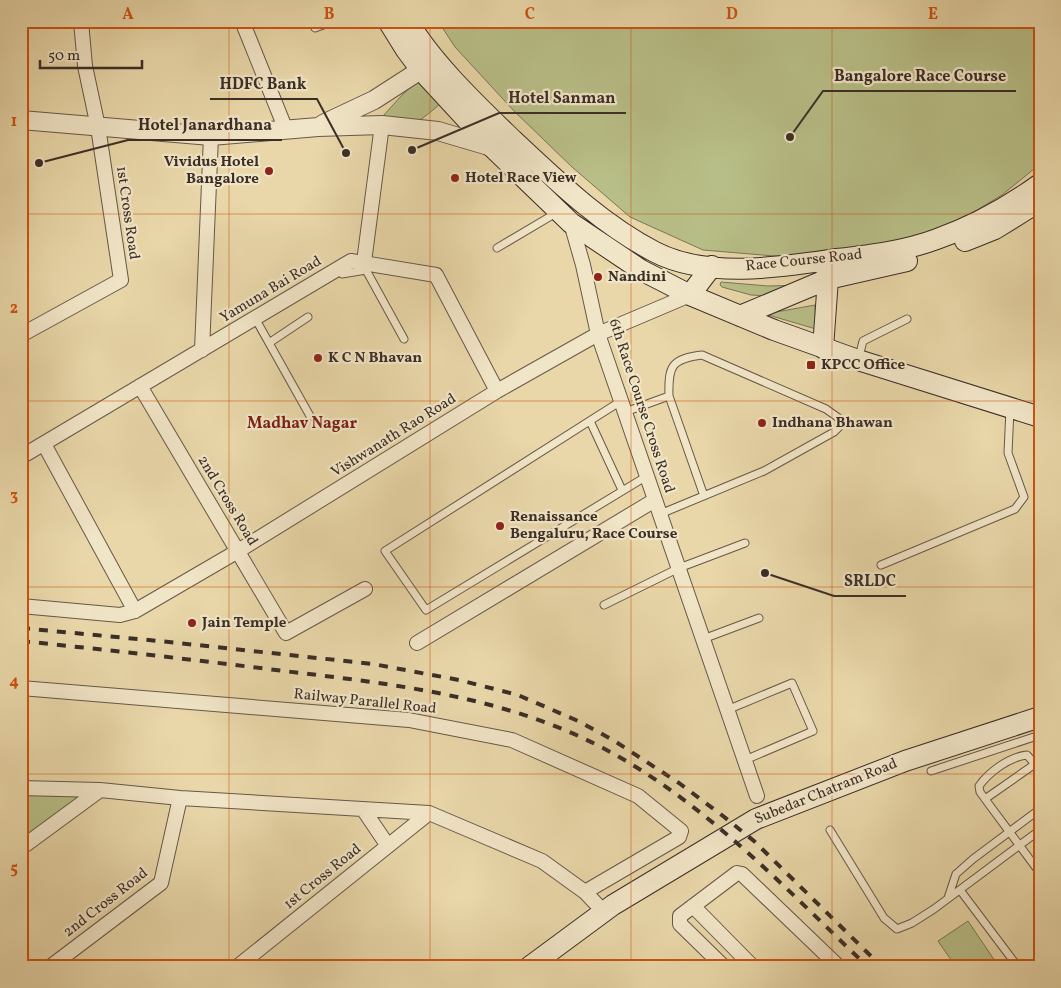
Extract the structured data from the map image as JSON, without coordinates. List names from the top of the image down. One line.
{"streets":{"main road":["Race Course Road","Subedar Chatram Road"],"street":["1st Cross Road","Yamuna Bai Road","6th Race Course Cross Road","Vishwanath Rao Road","2nd Cross Road","Railway Parallel Road"]},"crossings":[["Race Course Road","6th Race Course Cross Road"],["Race Course Road","Vishwanath Rao Road"],["Yamuna Bai Road","Vishwanath Rao Road"],["Yamuna Bai Road","2nd Cross Road"],["6th Race Course Cross Road","Vishwanath Rao Road"],["Vishwanath Rao Road","2nd Cross Road"]],"districts":["Madhav Nagar"],"places":{"other":["Bangalore Race Course","Hotel Sanman","HDFC Bank","Hotel Janardhana","Vividus Hotel Bangalore","Hotel Race View","Nandini","K C N Bhavan","Indhana Bhawan","Renaissance Bengaluru, Race Course","SRLDC","Jain Temple"],"transit":["KPCC Office"]},"scale_bar":"50 m","grid":{"columns":["A","B","C","D","E"],"rows":["1","2","3","4","5"]}}
